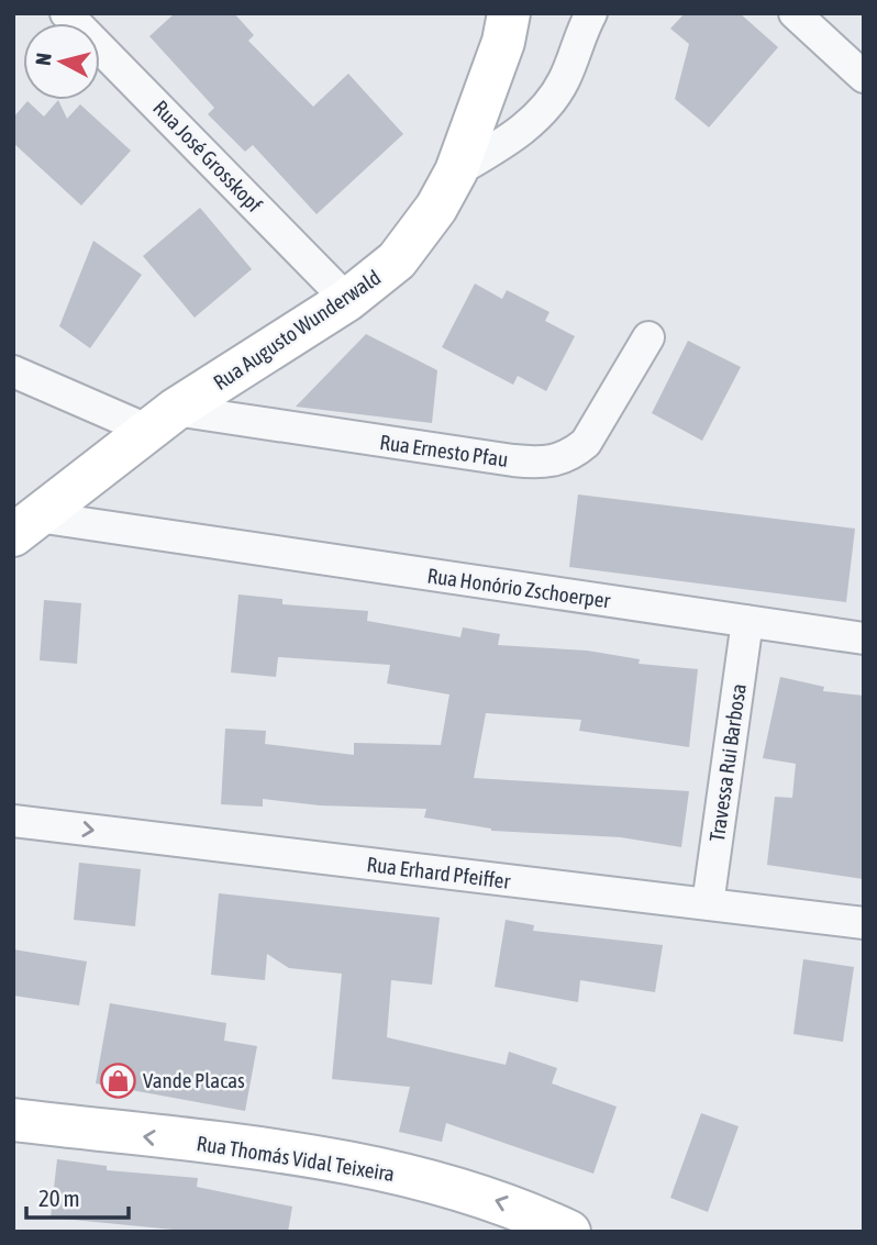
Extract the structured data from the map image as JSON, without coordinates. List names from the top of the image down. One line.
{"streets":{"main road":["Rua Augusto Wunderwald","Rua Thomás Vidal Teixeira"],"street":["Rua José Grosskopf","Rua Ernesto Pfau","Rua Honório Zschoerper","Travessa Rui Barbosa","Rua Erhard Pfeiffer"]},"crossings":[["Rua José Grosskopf","Rua Augusto Wunderwald"],["Rua Augusto Wunderwald","Rua Ernesto Pfau"],["Rua Augusto Wunderwald","Rua Honório Zschoerper"],["Rua Honório Zschoerper","Travessa Rui Barbosa"],["Travessa Rui Barbosa","Rua Erhard Pfeiffer"]],"one_way":["Rua Erhard Pfeiffer","Rua Thomás Vidal Teixeira"],"places":{"shop":["Vande Placas"]},"scale_bar":"20 m","north":"left"}
